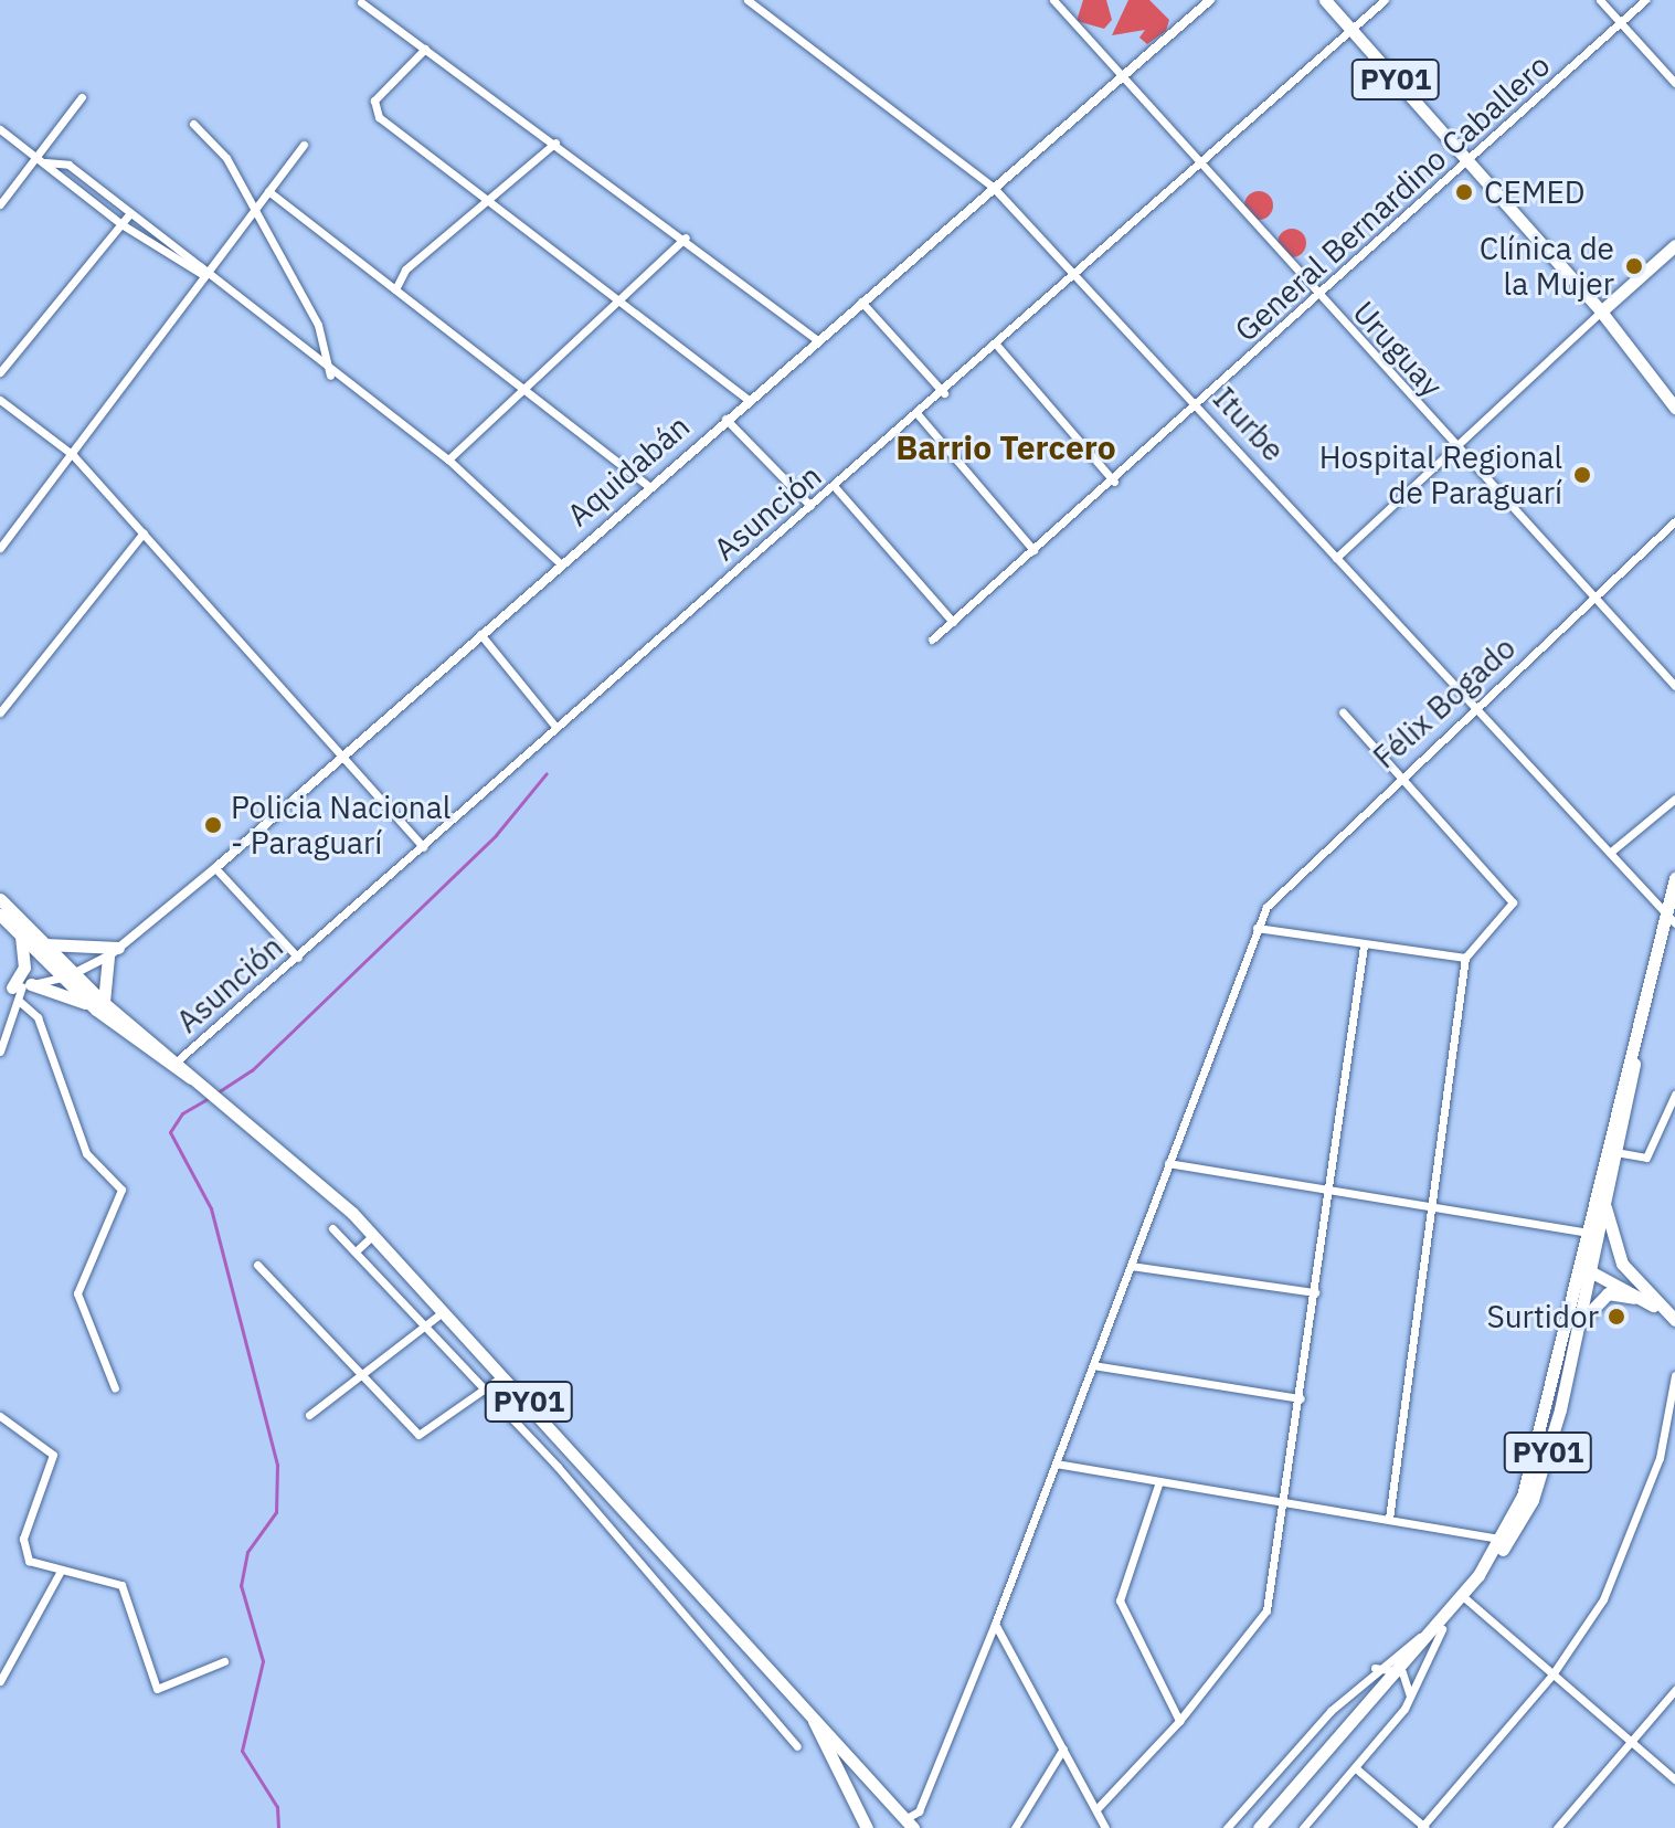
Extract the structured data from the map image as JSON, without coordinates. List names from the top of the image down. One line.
{"streets":{"main road":["PY01"],"street":["General Bernardino Caballero","Uruguay","Iturbe","Aquidabán","Asunción","Félix Bogado"]},"crossings":[["PY01","General Bernardino Caballero"],["PY01","Iturbe"],["PY01","Aquidabán"],["PY01","Asunción"],["PY01","Félix Bogado"],["General Bernardino Caballero","Uruguay"],["General Bernardino Caballero","Iturbe"],["Uruguay","Aquidabán"],["Uruguay","Asunción"],["Uruguay","Félix Bogado"],["Iturbe","Aquidabán"],["Iturbe","Asunción"],["Iturbe","Félix Bogado"]],"districts":["Barrio Tercero"],"places":["CEMED","Clínica de la Mujer","Hospital Regional de Paraguarí","Policia Nacional - Paraguarí","Surtidor"]}
